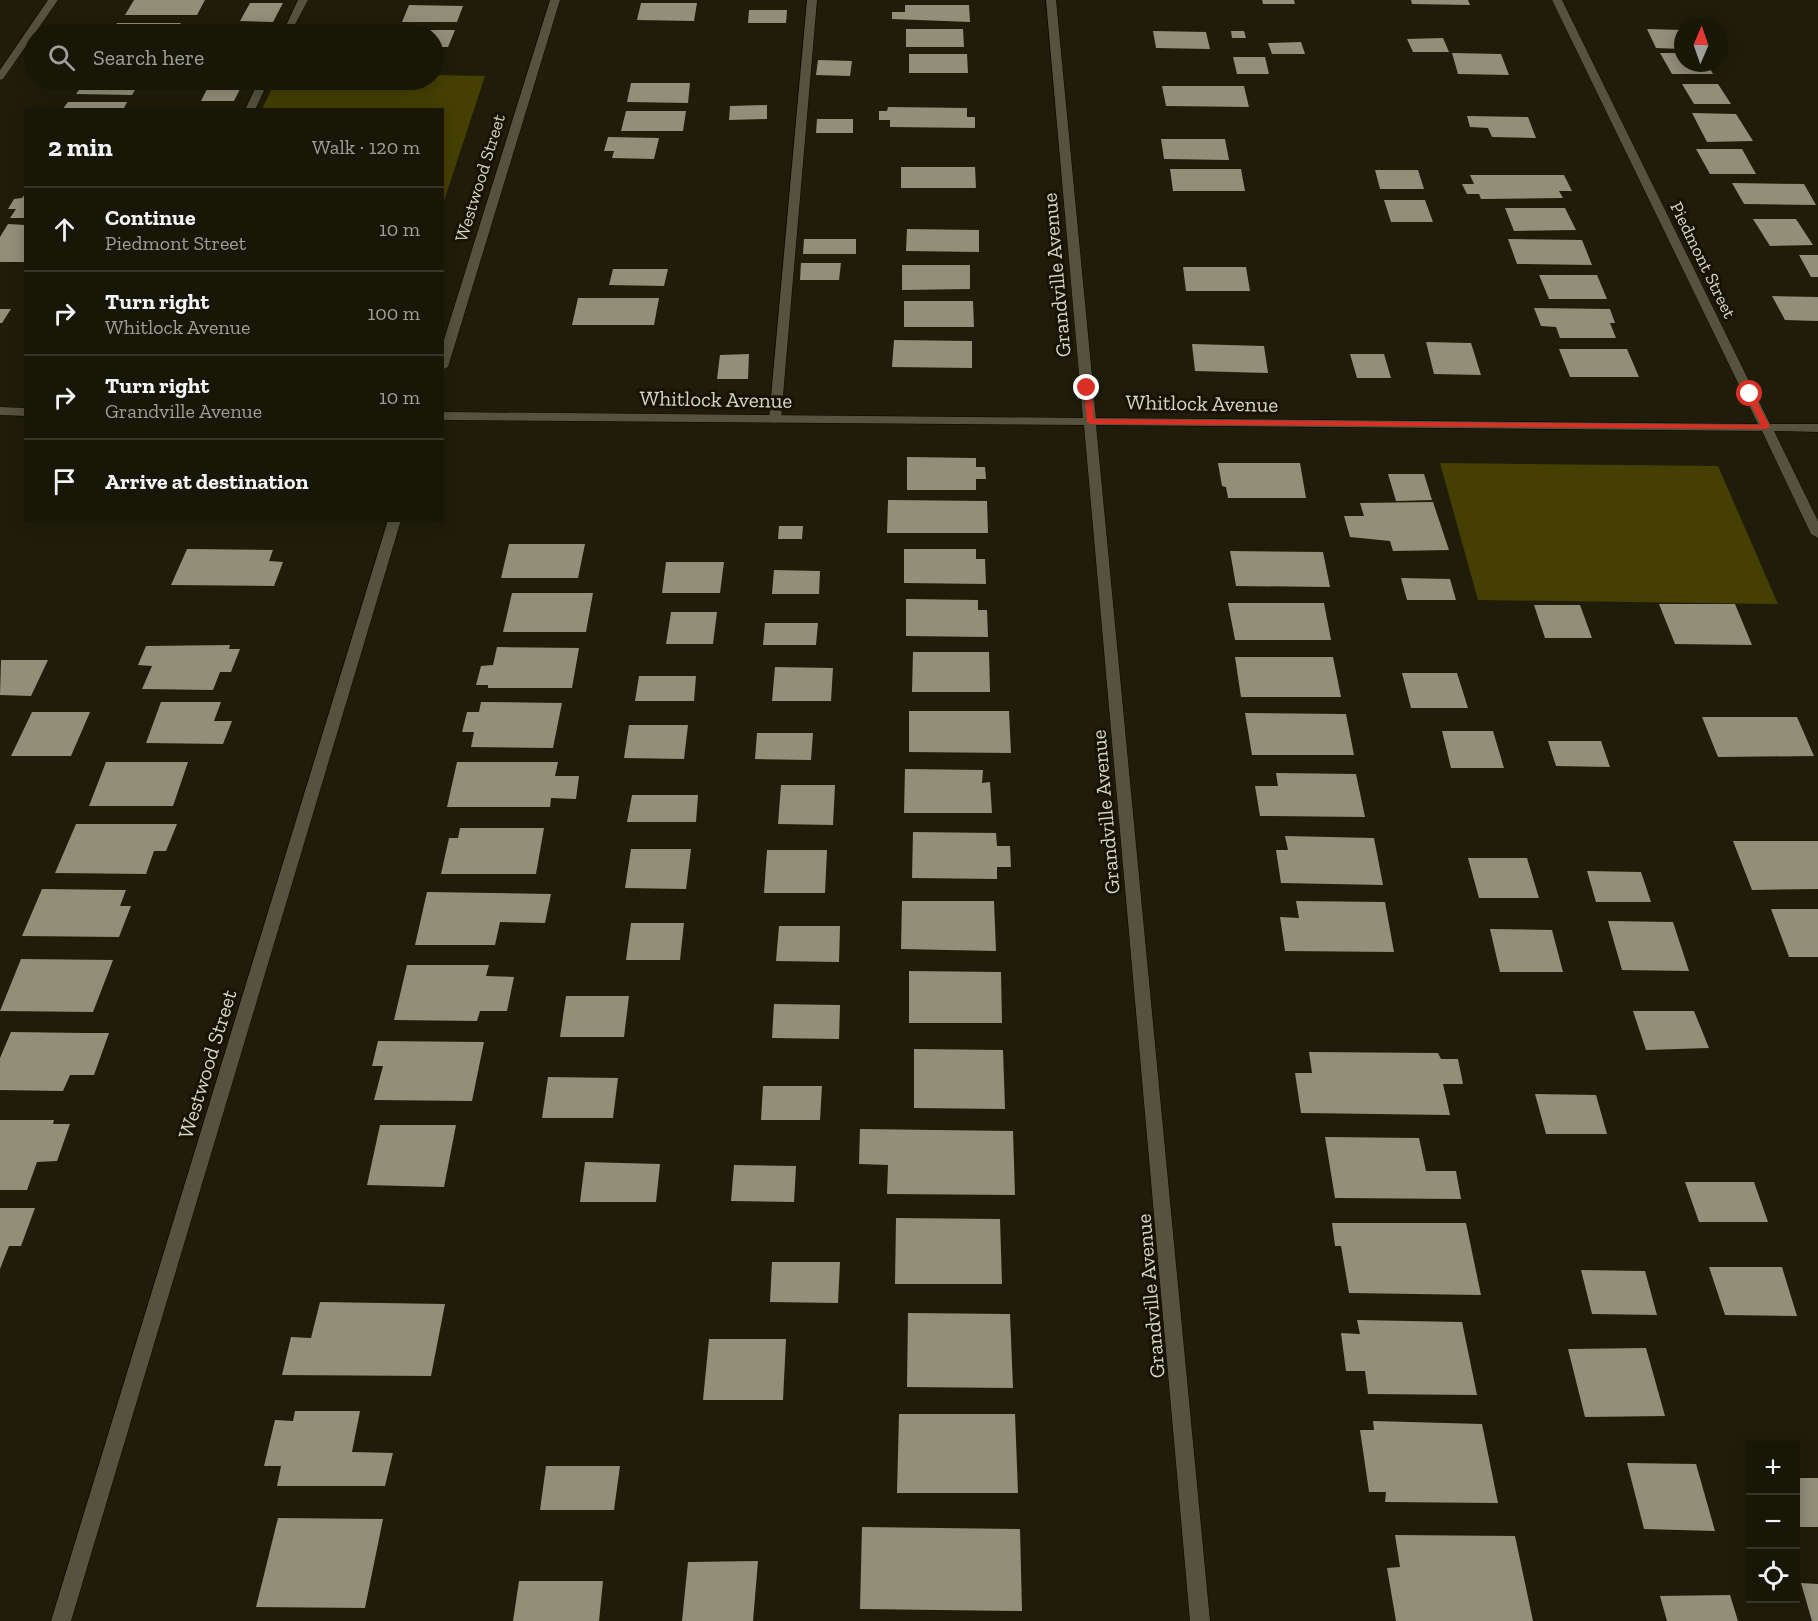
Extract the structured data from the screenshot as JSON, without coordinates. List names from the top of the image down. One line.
{"streets":{"street":["Westwood Street","Piedmont Street","Grandville Avenue","Whitlock Avenue"]},"crossings":[["Piedmont Street","Whitlock Avenue"],["Grandville Avenue","Whitlock Avenue"]],"north":"top","page":{"search":"Search here","heading":["2 min","Walk · 120 m"],"list":[["Continue","Piedmont Street","10 m"],["Turn right","Whitlock Avenue","100 m"],["Turn right","Grandville Avenue","10 m"],"Arrive at destination"],"map_buttons":["+","−"]}}
